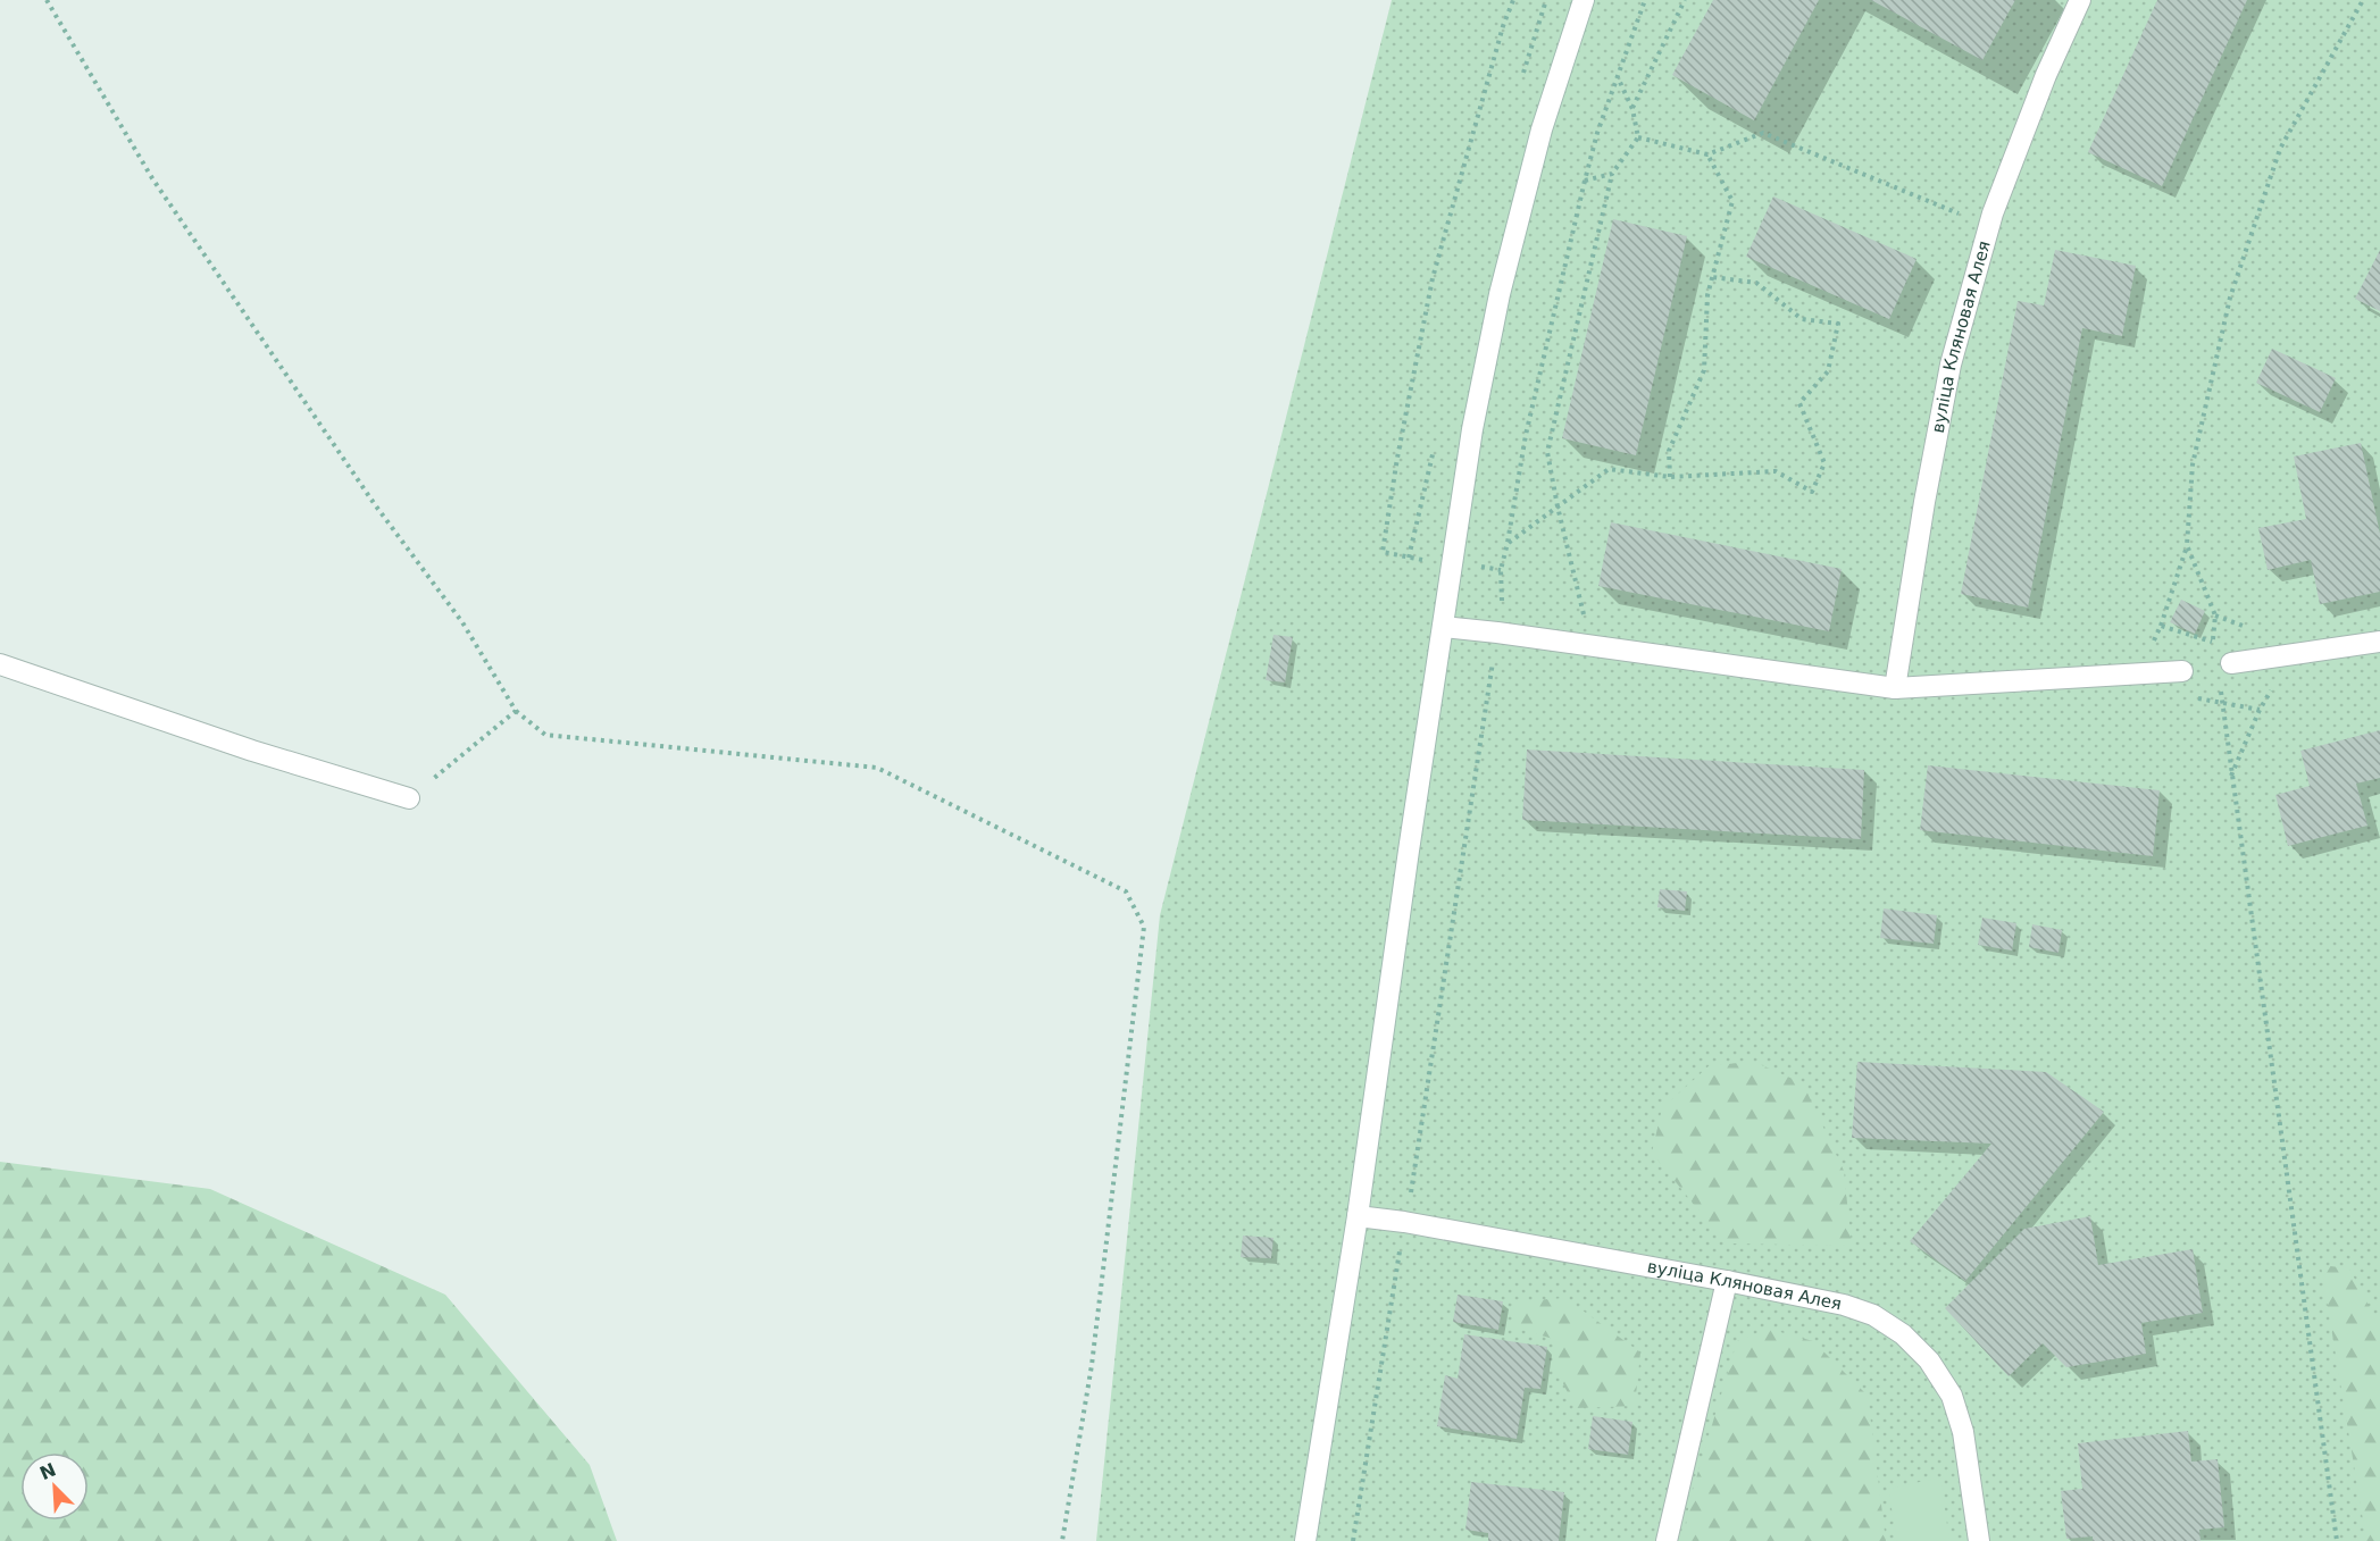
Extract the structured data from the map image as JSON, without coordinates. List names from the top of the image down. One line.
{"streets":{"street":["вуліца Кляновая Алея"]},"north":"top left"}
